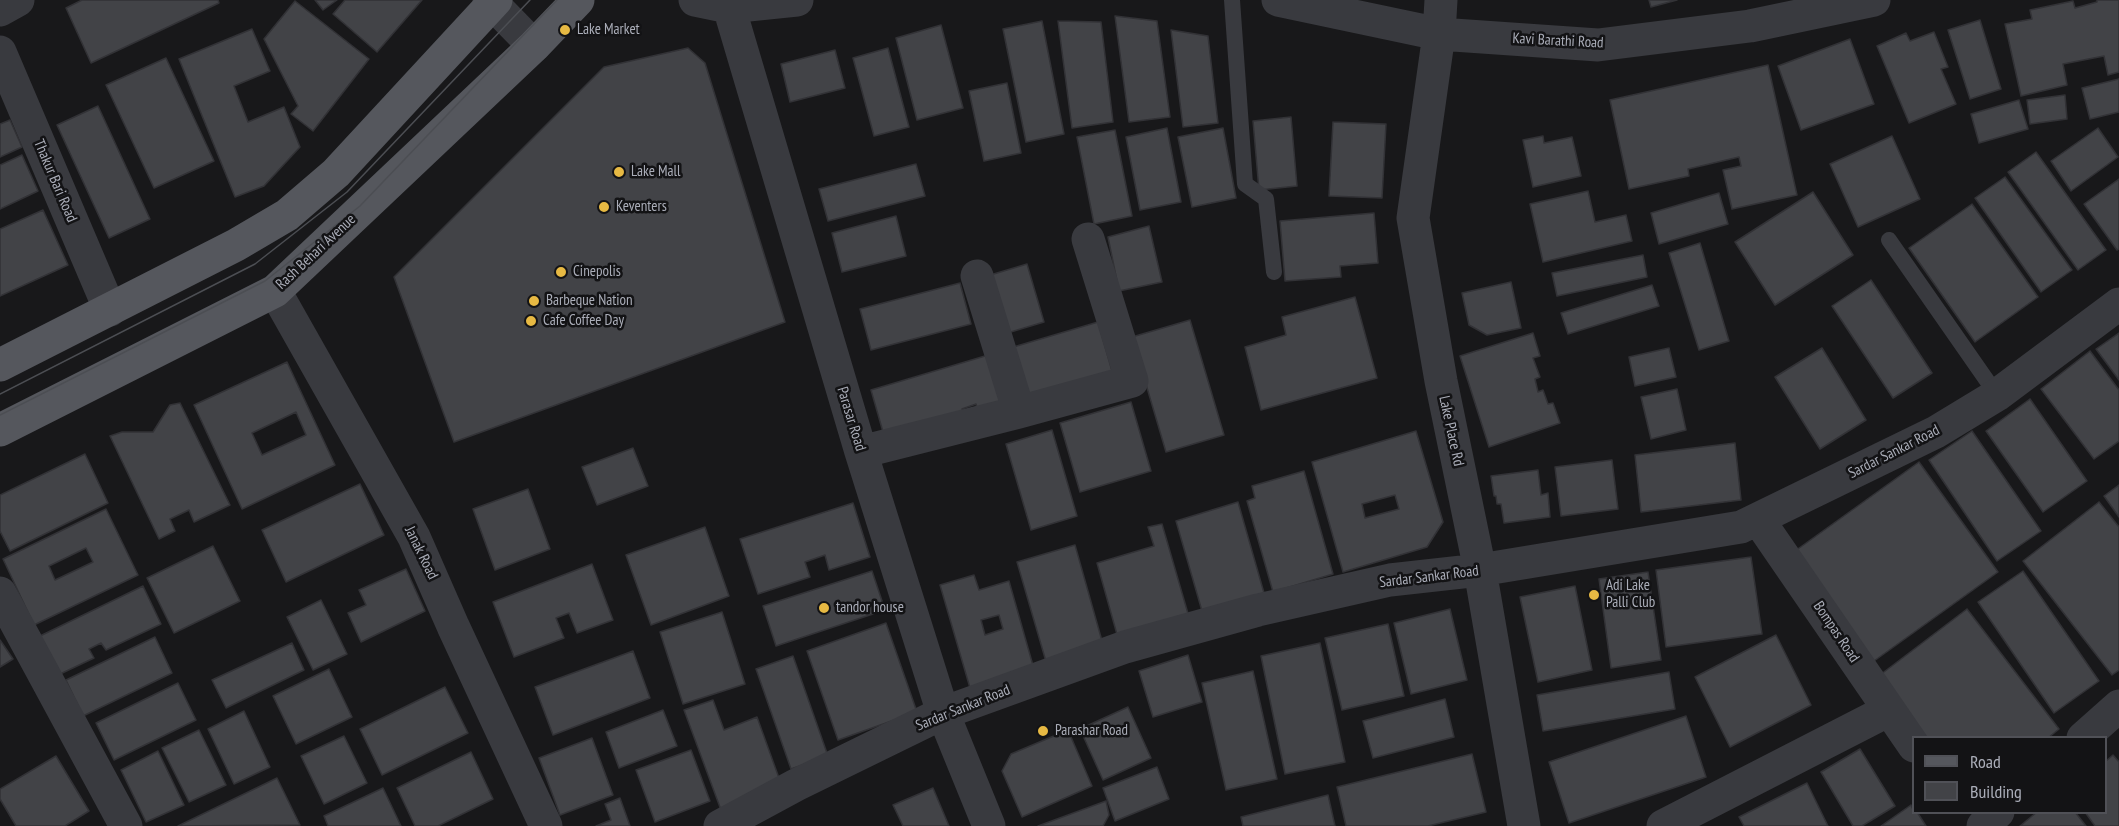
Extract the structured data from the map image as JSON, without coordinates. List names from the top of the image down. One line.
{"streets":{"main road":["Rash Behari Avenue"],"street":["Kavi Barathi Road","Thakur Bari Road","Parasar Road","Lake Place Rd","Sardar Sankar Road","Janak Road","Bompas Road"]},"crossings":[["Kavi Barathi Road","Lake Place Rd"],["Rash Behari Avenue","Janak Road"],["Parasar Road","Sardar Sankar Road"],["Lake Place Rd","Sardar Sankar Road"],["Sardar Sankar Road","Bompas Road"]],"places":["Lake Market","Lake Mall","Keventers","Cinepolis","Barbeque Nation","Cafe Coffee Day","Adi Lake Palli Club","tandor house","Parashar Road"],"legend":["Road","Building"]}
